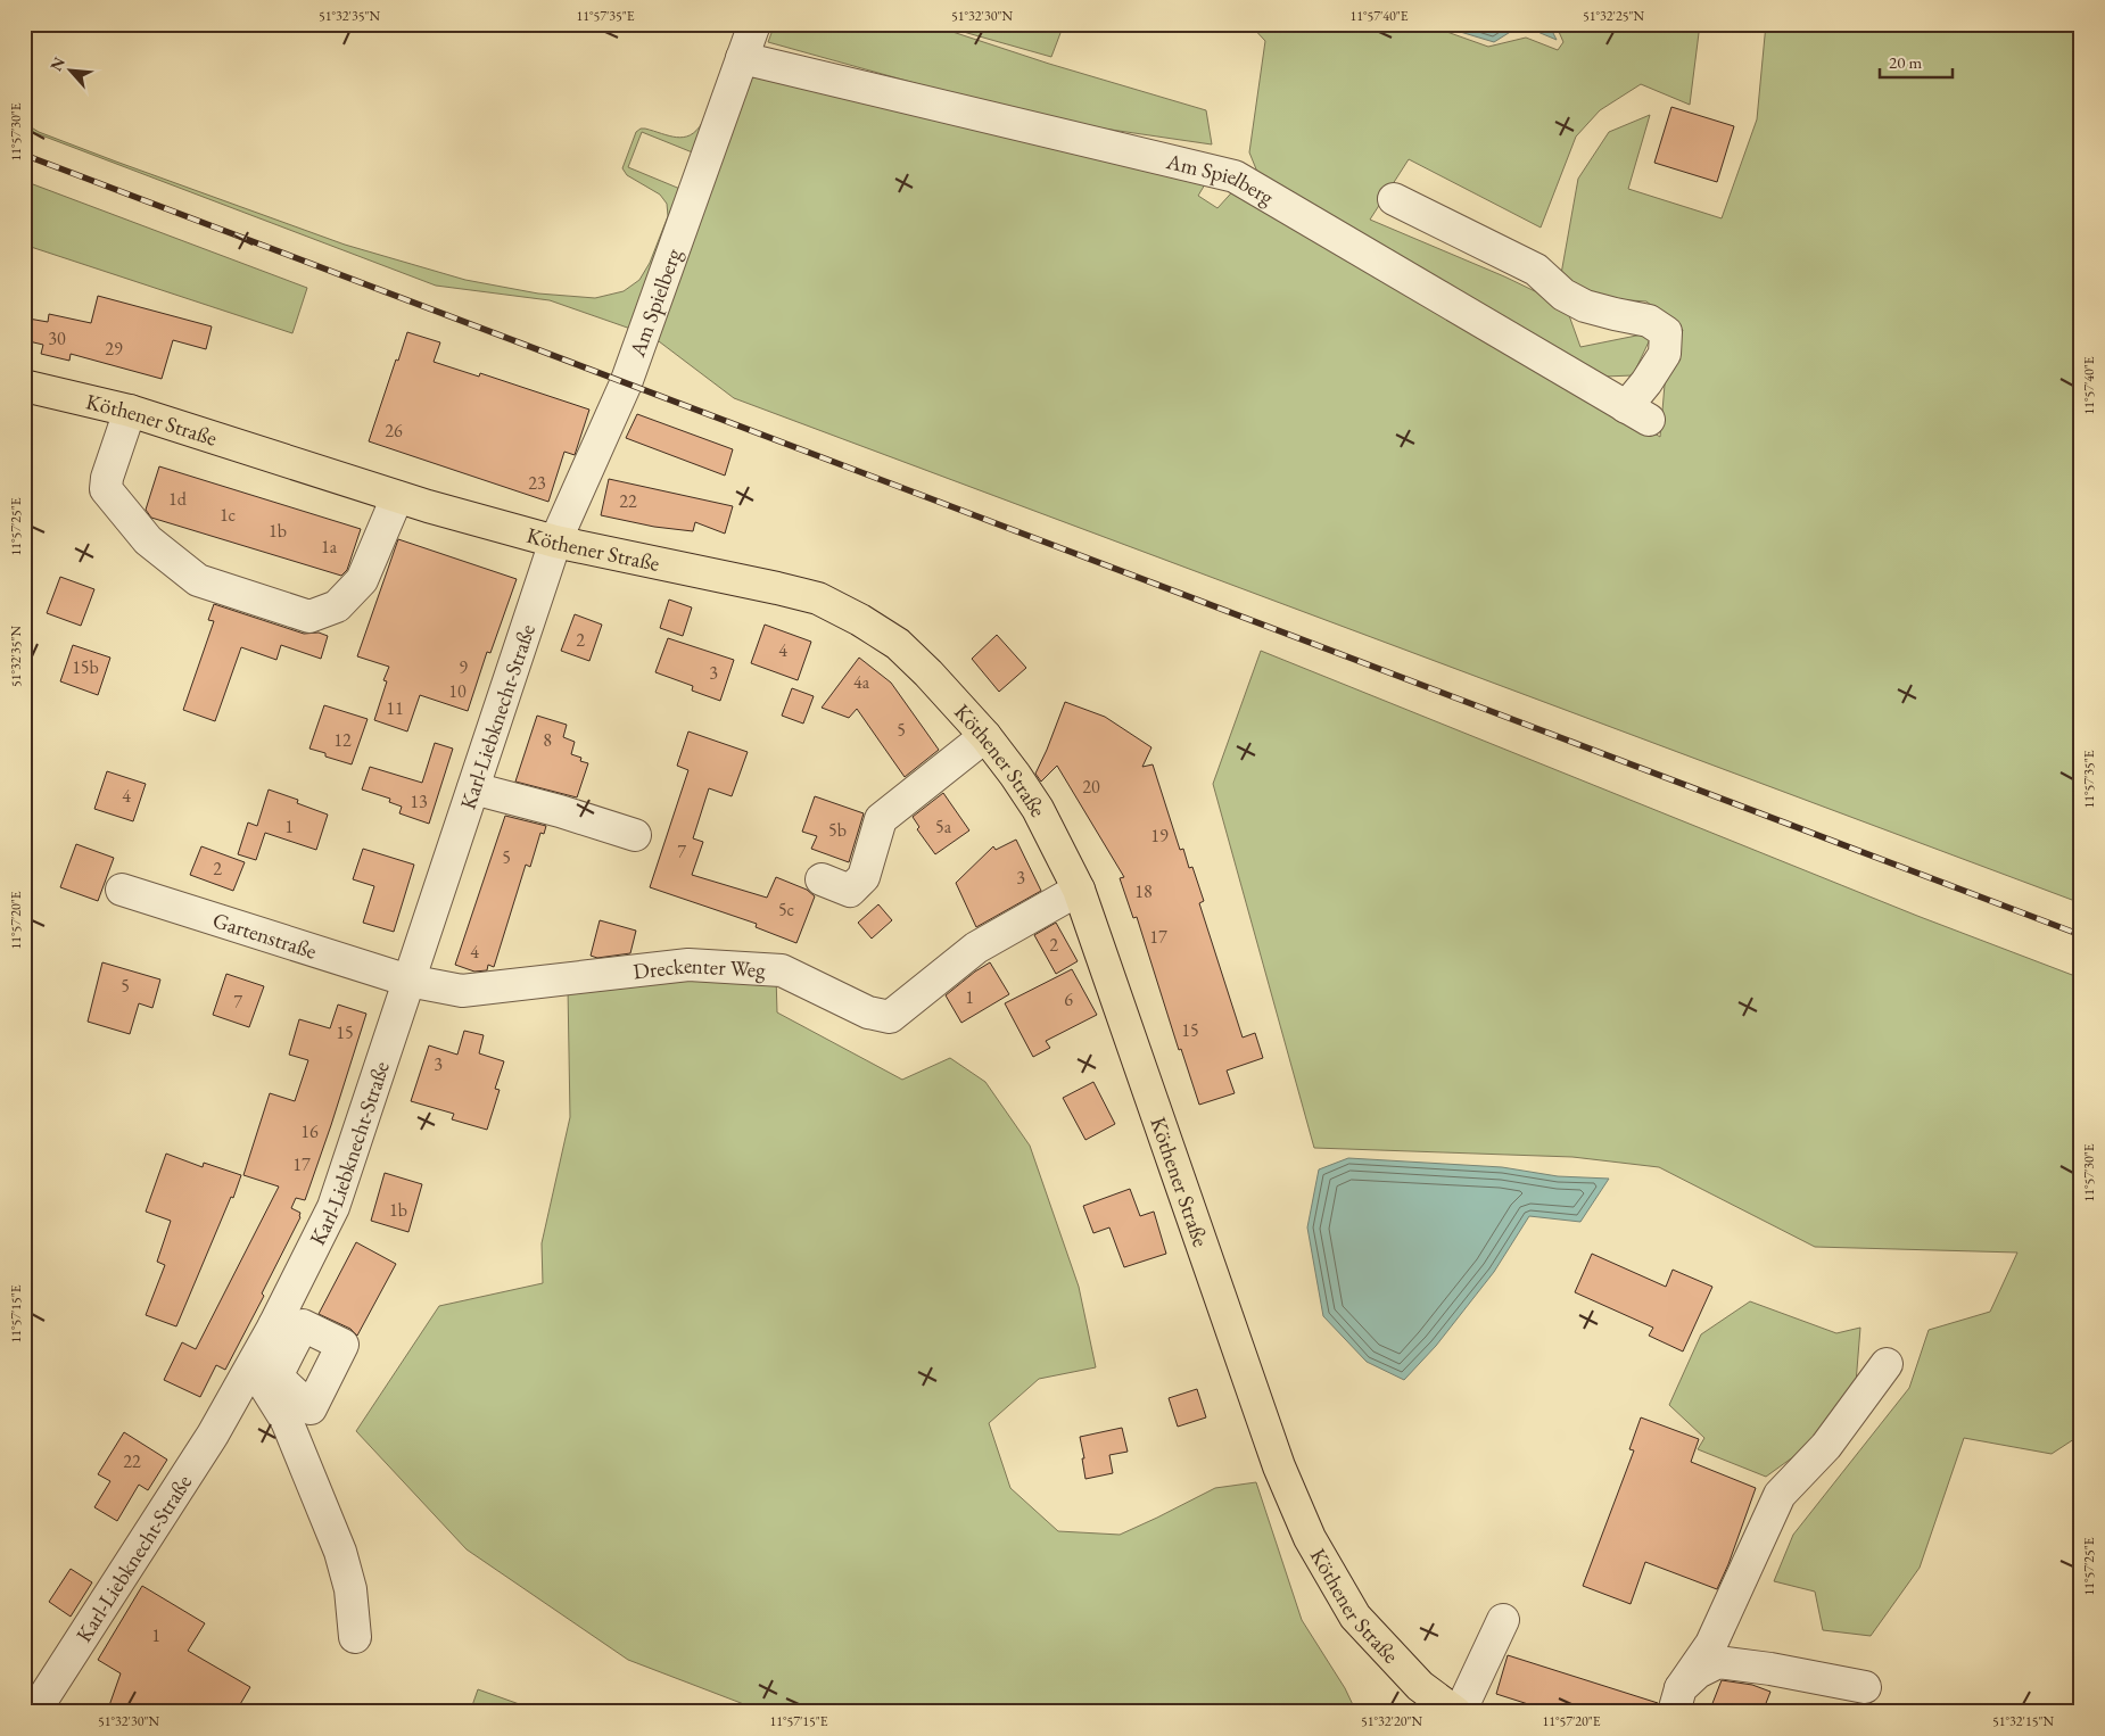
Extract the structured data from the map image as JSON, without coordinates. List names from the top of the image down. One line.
{"streets":{"main road":["Köthener Straße"],"street":["Am Spielberg","Karl-Liebknecht-Straße","Gartenstraße","Dreckenter Weg"]},"crossings":[["Am Spielberg","Köthener Straße"],["Am Spielberg","Karl-Liebknecht-Straße"],["Köthener Straße","Karl-Liebknecht-Straße"],["Köthener Straße","Dreckenter Weg"],["Karl-Liebknecht-Straße","Gartenstraße"],["Karl-Liebknecht-Straße","Dreckenter Weg"],["Gartenstraße","Dreckenter Weg"]],"house_numbers":["30","29","26","23","1d","22","1c","1b","1a","2","4","15b","9","3","4a","10","11","5","12","8","20","4","13","1","5a","5b","19","7","5","2","3","18","5c","17","2","4","5","1","6","7","15","15","3","16","17","1b","22","1"],"scale_bar":"20 m","north":"top left","coordinates":["51°32'35\"N","11°57'35\"E","51°32'30\"N","11°57'40\"E","51°32'25\"N","11°57'30\"E","11°57'25\"E","11°57'20\"E","11°57'15\"E","51°32'20\"N","51°32'15\"N"]}
